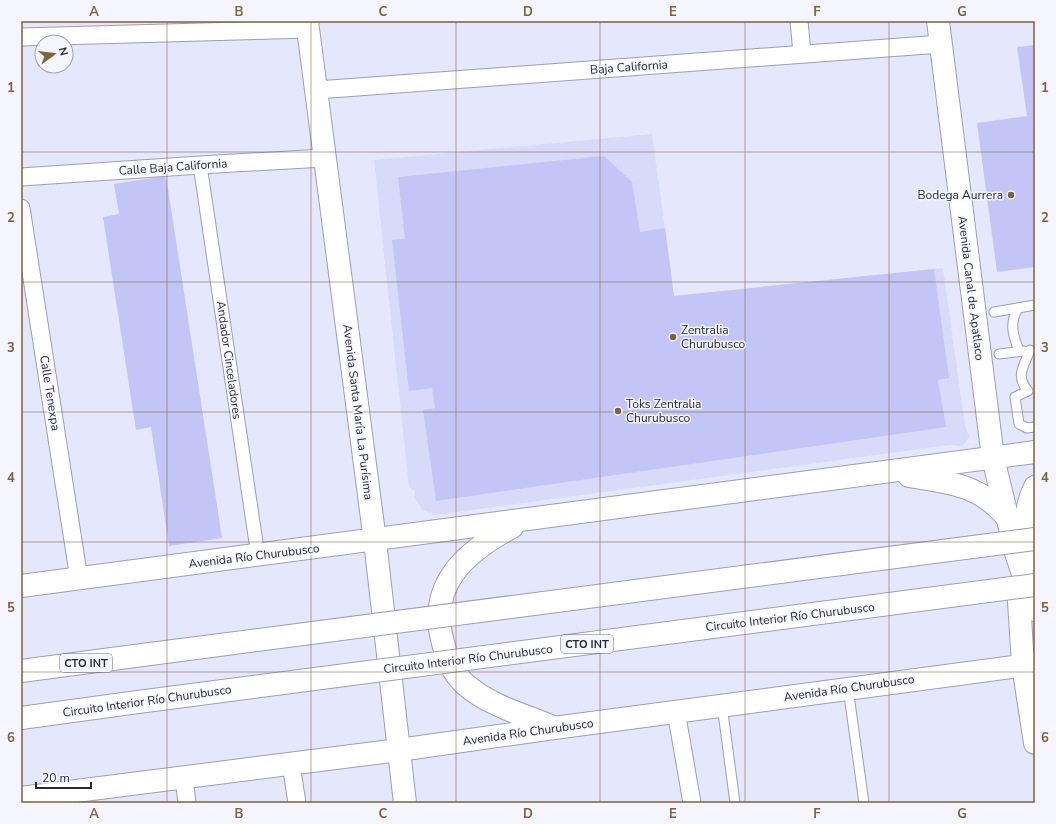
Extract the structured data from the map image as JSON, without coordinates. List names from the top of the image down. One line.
{"streets":{"main road":["Avenida Canal de Apatlaco","Avenida Santa María La Purísima","Avenida Río Churubusco","Circuito Interior Río Churubusco","CTO INT"],"street":["Baja California","Calle Baja California","Andador Cinceladores","Calle Tenexpa"]},"crossings":[["Baja California","Avenida Canal de Apatlaco"],["Baja California","Avenida Santa María La Purísima"],["Calle Baja California","Andador Cinceladores"],["Calle Baja California","Avenida Santa María La Purísima"],["Avenida Canal de Apatlaco","Avenida Río Churubusco"],["Andador Cinceladores","Avenida Río Churubusco"],["Calle Tenexpa","Avenida Río Churubusco"],["Avenida Santa María La Purísima","Avenida Río Churubusco"]],"places":["Bodega Aurrera","Zentralia Churubusco","Toks Zentralia Churubusco"],"scale_bar":"20 m","north":"right","grid":{"columns":["A","B","C","D","E","F","G"],"rows":["1","2","3","4","5","6"]}}
